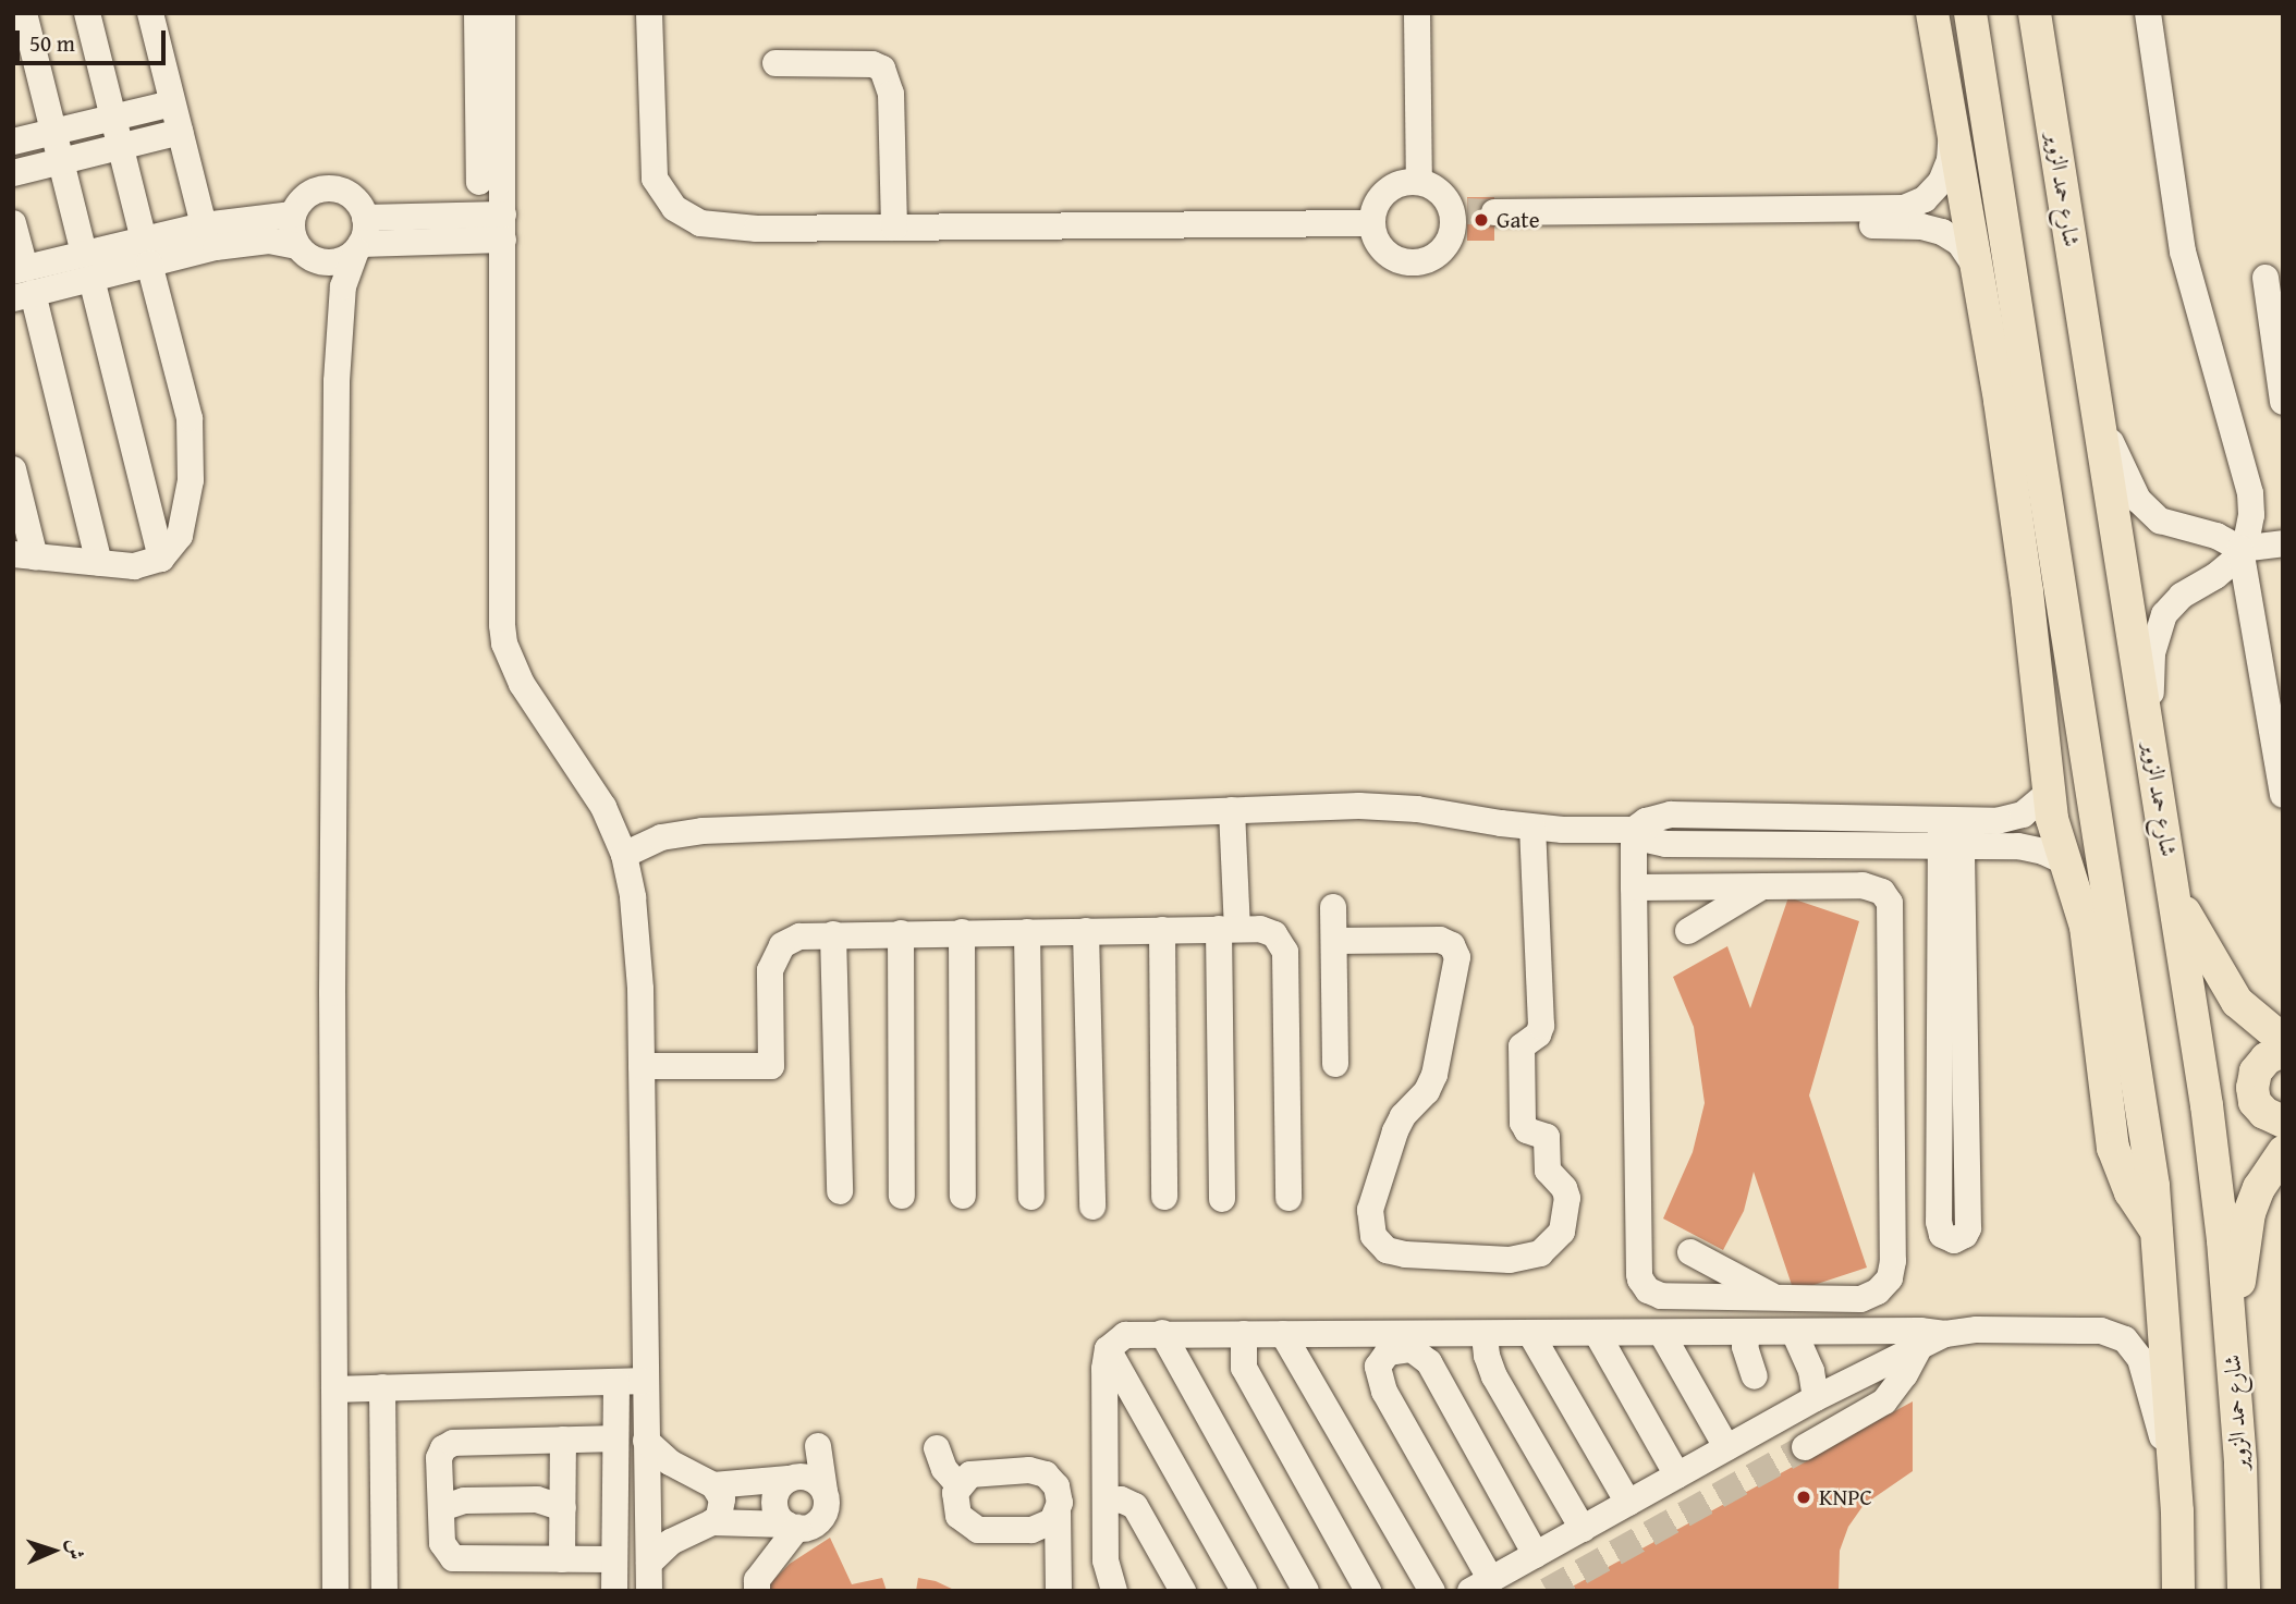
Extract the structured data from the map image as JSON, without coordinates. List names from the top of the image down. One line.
{"streets":{"main road":["شارع حمد الزوير"]},"places":["Gate","KNPC"],"scale_bar":"50 m","north":"right"}
